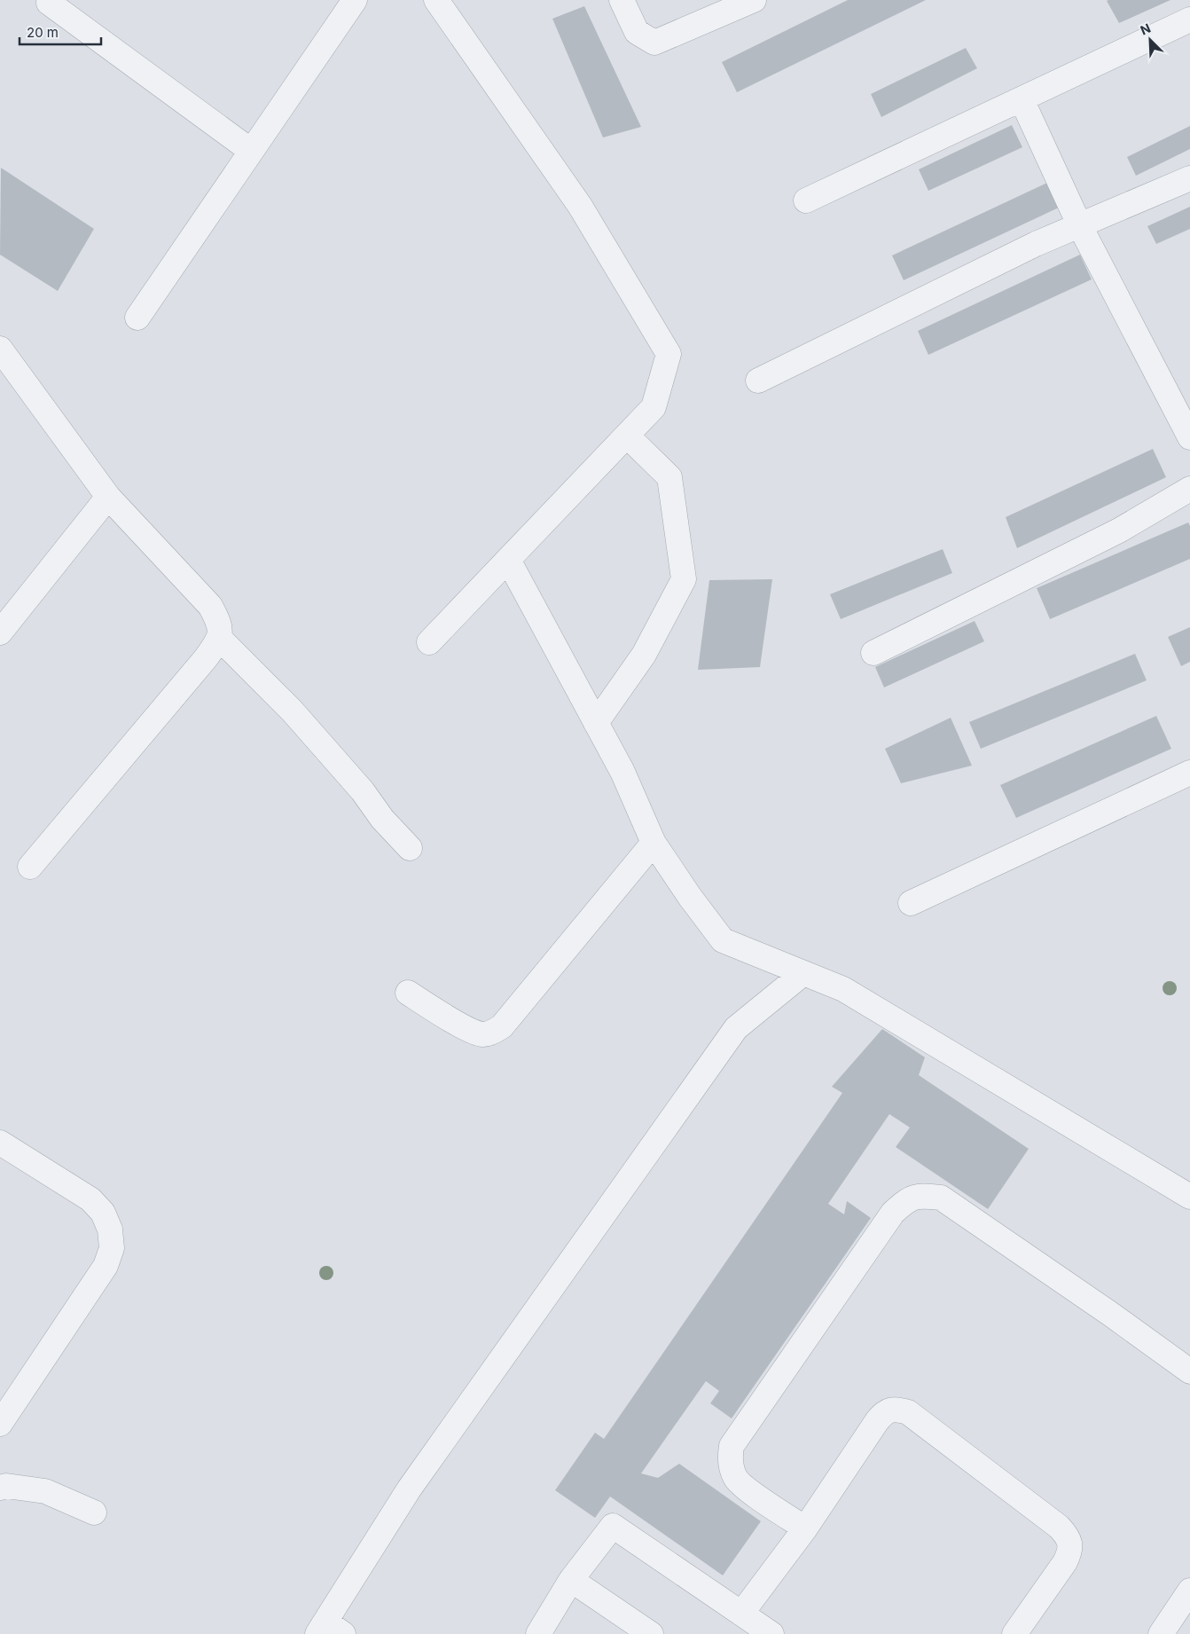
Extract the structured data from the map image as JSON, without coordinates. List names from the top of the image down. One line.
{"scale_bar":"20 m","north":"top left"}
